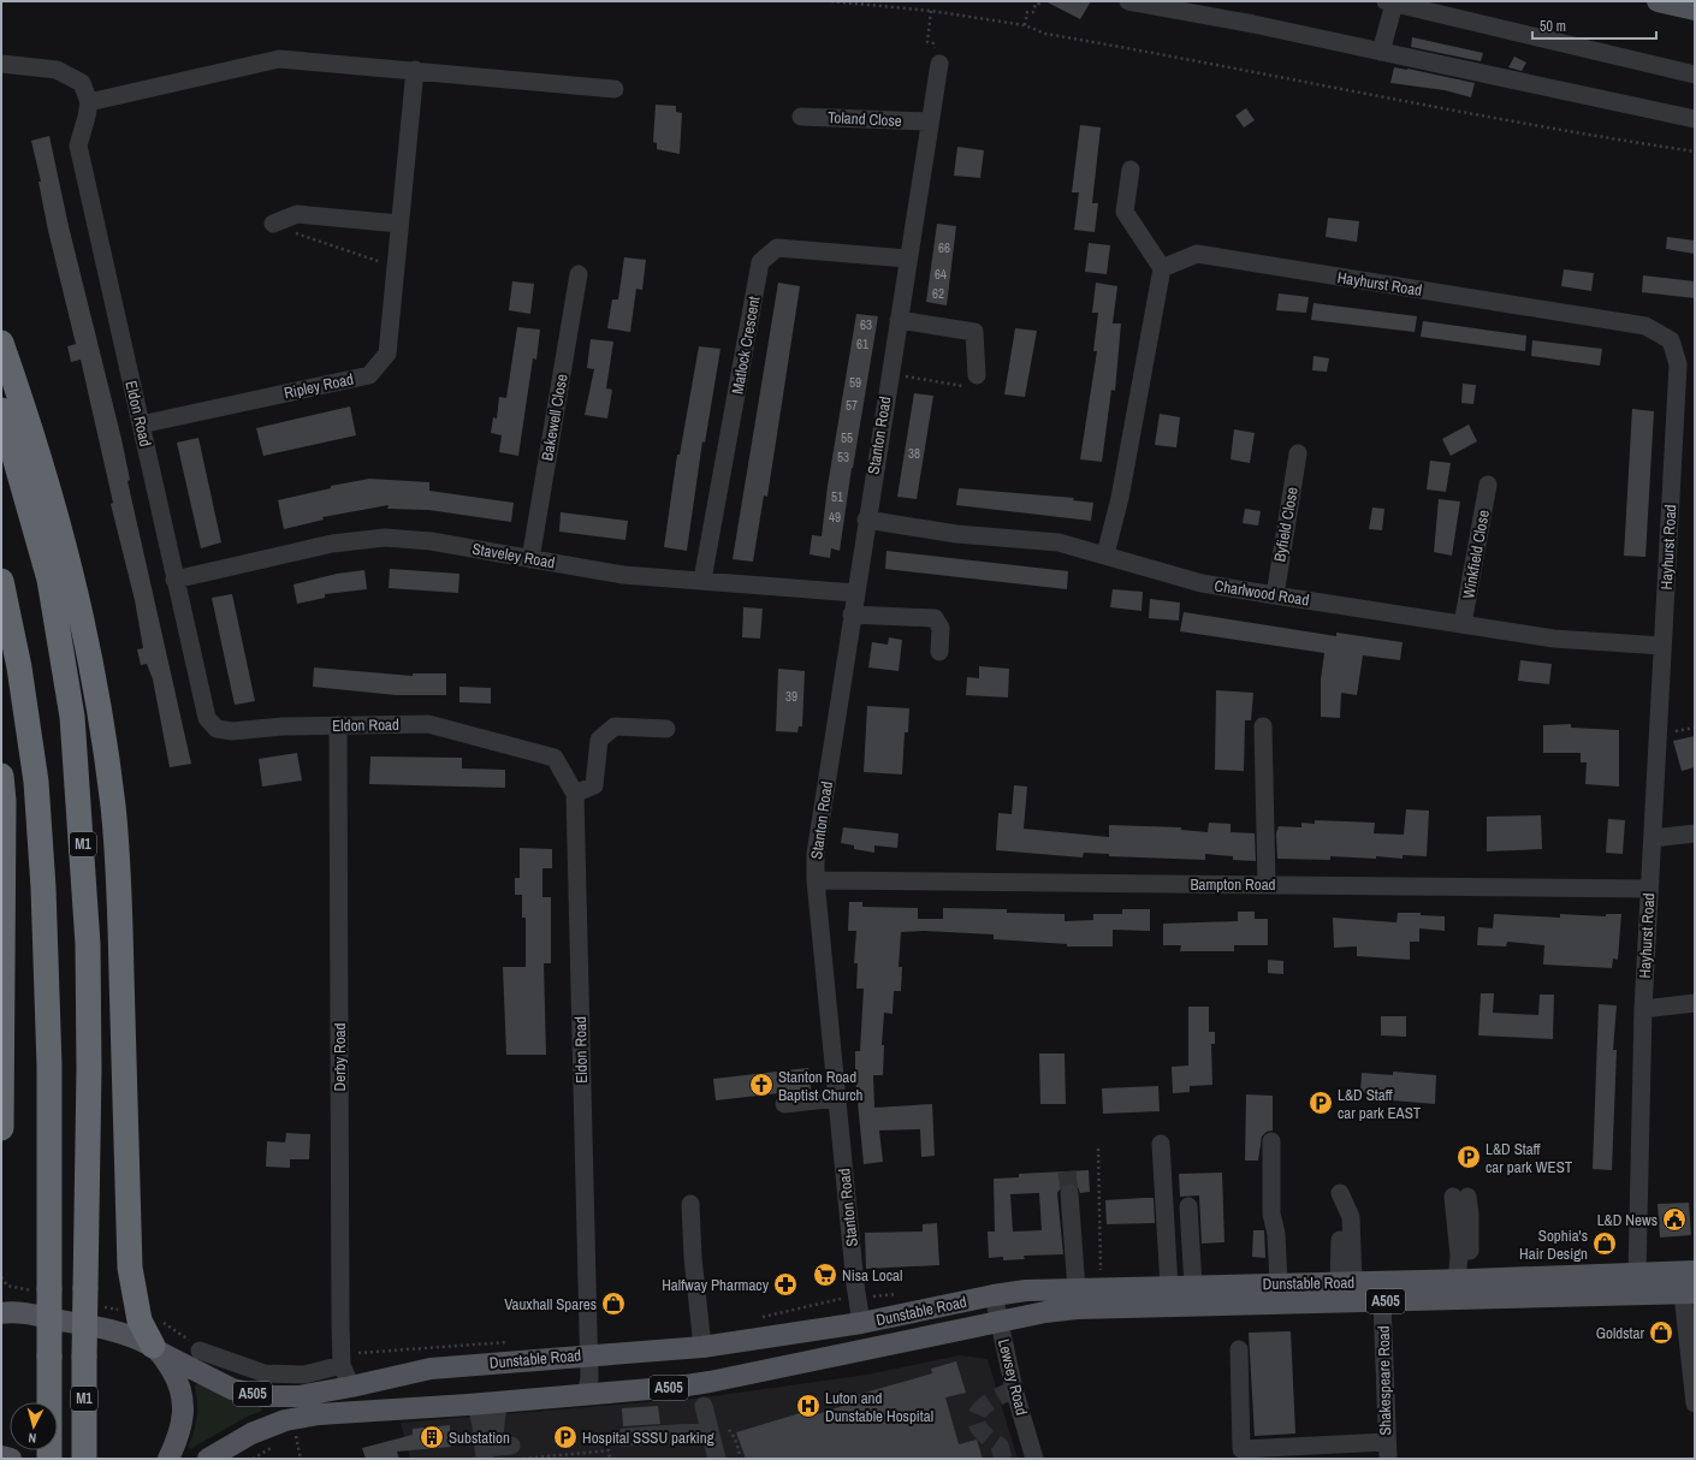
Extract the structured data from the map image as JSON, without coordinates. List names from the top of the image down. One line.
{"streets":{"highway":["M1"],"main road":["Dunstable Road","A505"],"street":["Toland Close","Hayhurst Road","Matlock Crescent","Ripley Road","Eldon Road","Bakewell Close","Stanton Road","Byfield Close","Winkfield Close","Staveley Road","Charlwood Road","Bampton Road","Derby Road","Lewsey Road","Shakespeare Road"]},"crossings":[["Toland Close","Stanton Road"],["Hayhurst Road","Charlwood Road"],["Hayhurst Road","Bampton Road"],["Hayhurst Road","Dunstable Road"],["Matlock Crescent","Stanton Road"],["Matlock Crescent","Staveley Road"],["Ripley Road","Eldon Road"],["Eldon Road","Staveley Road"],["Eldon Road","Derby Road"],["Eldon Road","Dunstable Road"],["Bakewell Close","Staveley Road"],["Stanton Road","Staveley Road"],["Stanton Road","Charlwood Road"],["Stanton Road","Bampton Road"],["Stanton Road","Dunstable Road"],["Byfield Close","Charlwood Road"],["Winkfield Close","Charlwood Road"],["Derby Road","Dunstable Road"],["Dunstable Road","Lewsey Road"],["Dunstable Road","Shakespeare Road"]],"places":{"church":["Stanton Road Baptist Church"],"parking":["L&D Staff car park EAST","L&D Staff car park WEST","Hospital SSSU parking"],"public building":["L&D News"],"shop":["Sophia's Hair Design","Vauxhall Spares","Goldstar"],"supermarket":["Nisa Local"],"pharmacy":["Halfway Pharmacy"],"hospital":["Luton and Dunstable Hospital"],"building":["Substation"]},"house_numbers":["66","64","62","63","61","59","57","55","38","53","51","49","39"],"scale_bar":"50 m","north":"bottom"}
